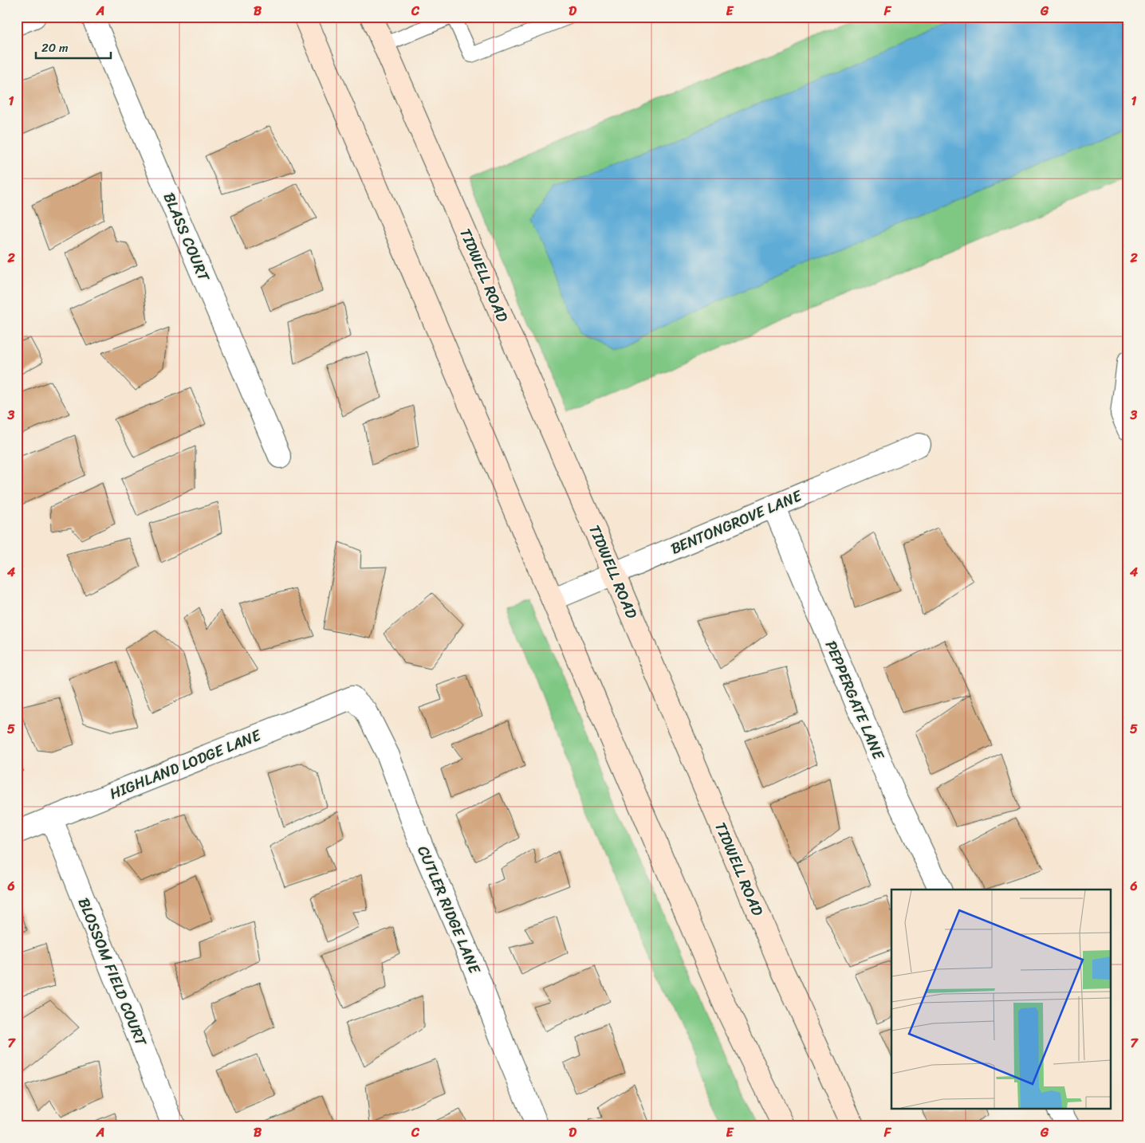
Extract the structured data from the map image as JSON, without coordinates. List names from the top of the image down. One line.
{"streets":{"main road":["TIDWELL ROAD"],"street":["BLASS COURT","BENTONGROVE LANE","PEPPERGATE LANE","HIGHLAND LODGE LANE","CUTLER RIDGE LANE","BLOSSOM FIELD COURT"]},"crossings":[["TIDWELL ROAD","BENTONGROVE LANE"],["BENTONGROVE LANE","PEPPERGATE LANE"],["HIGHLAND LODGE LANE","CUTLER RIDGE LANE"],["HIGHLAND LODGE LANE","BLOSSOM FIELD COURT"]],"scale_bar":"20 m","grid":{"columns":["A","B","C","D","E","F","G"],"rows":["1","2","3","4","5","6","7"]}}
